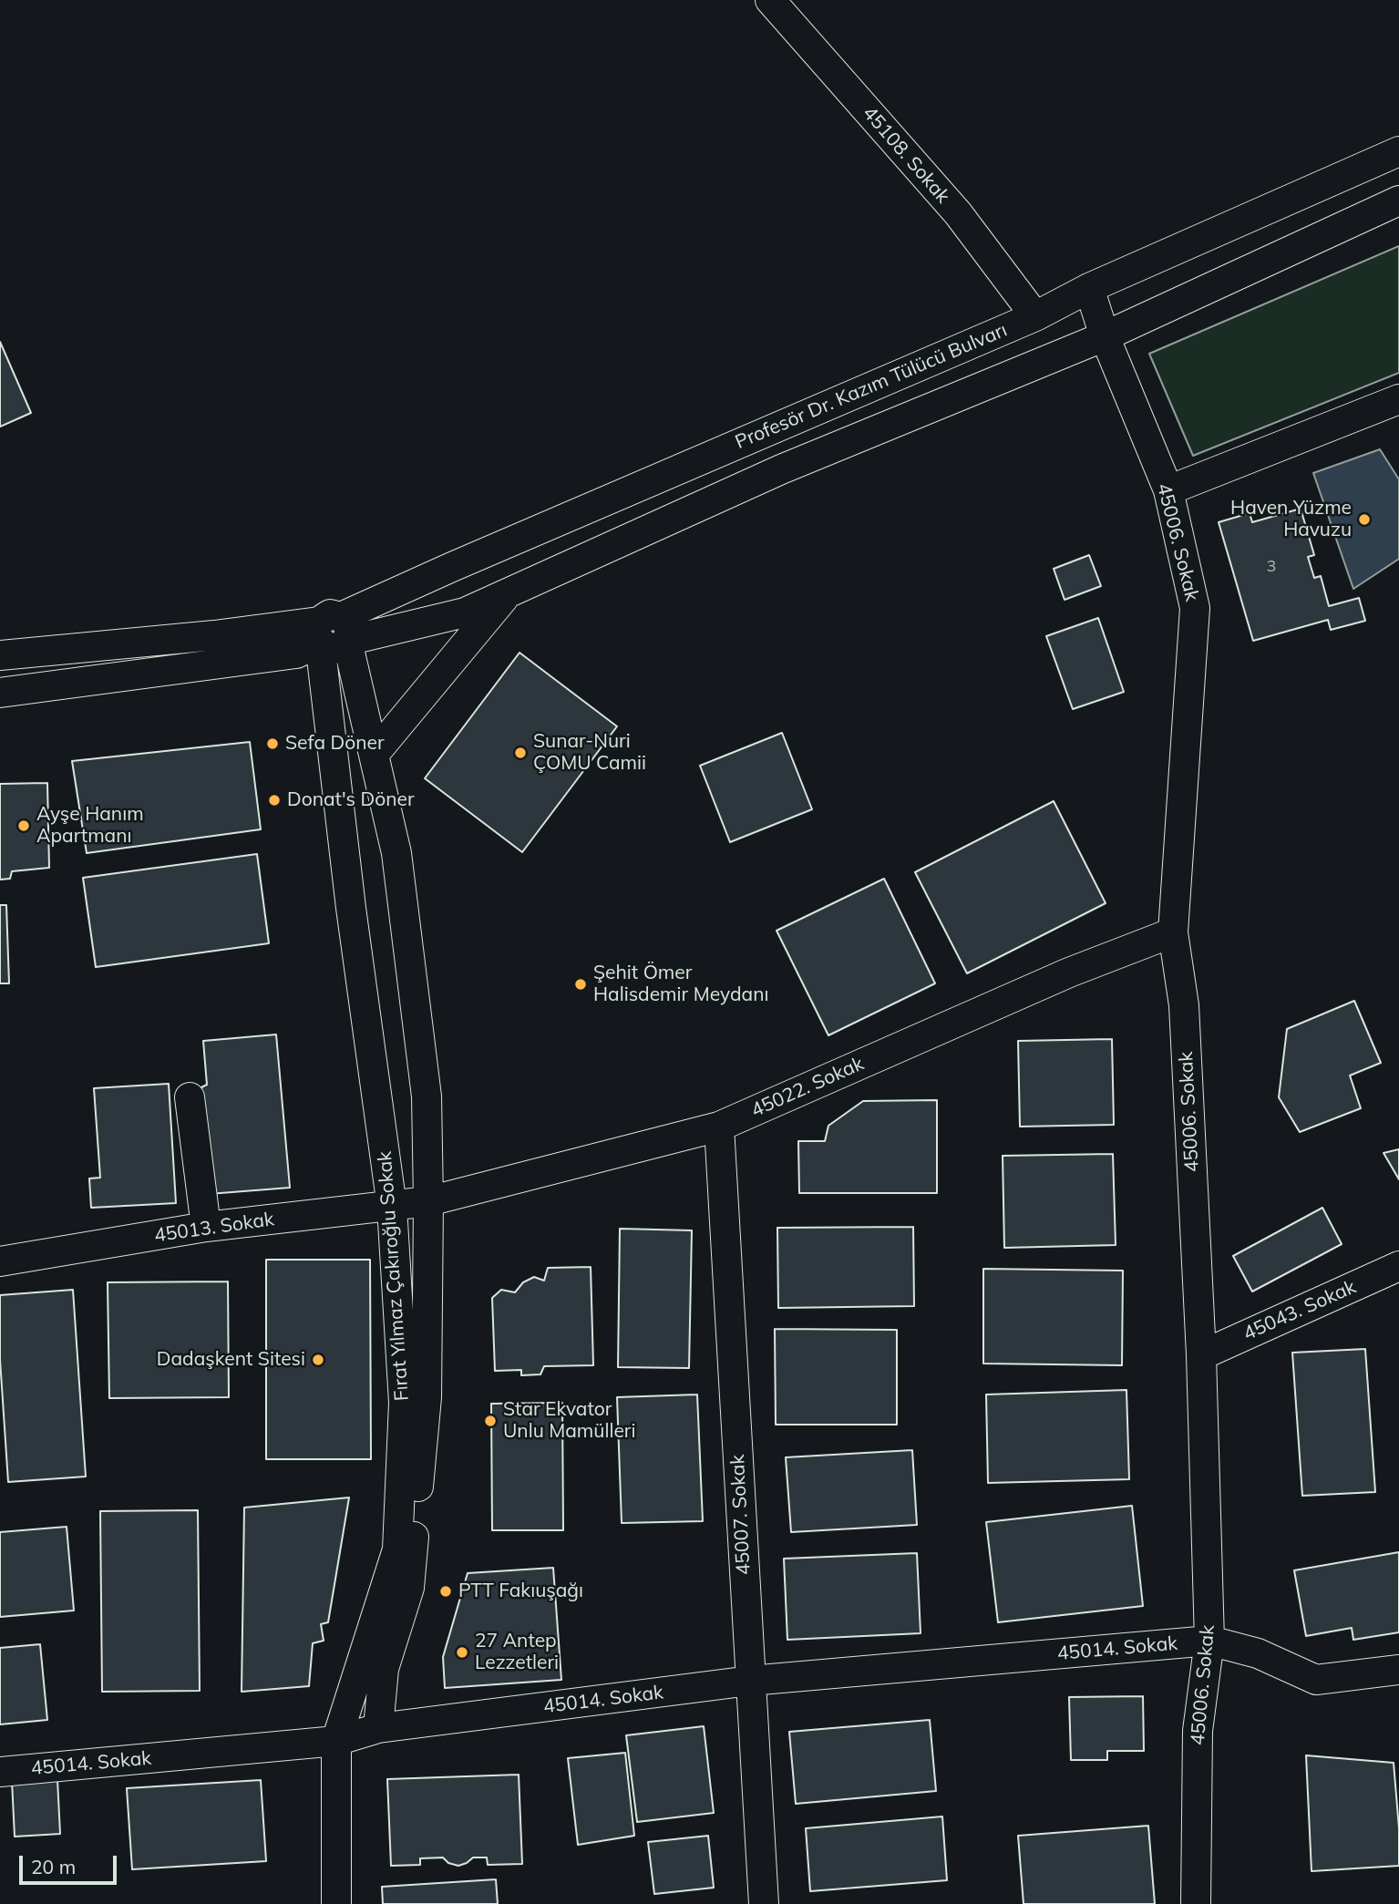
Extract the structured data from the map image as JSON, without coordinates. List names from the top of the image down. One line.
{"streets":{"street":["45108. Sokak","Profesör Dr. Kazım Tülücü Bulvarı","45006. Sokak","45022. Sokak","45013. Sokak","Fırat Yılmaz Çakıroğlu Sokak","45043. Sokak","45007. Sokak","45014. Sokak"]},"crossings":[["45108. Sokak","Profesör Dr. Kazım Tülücü Bulvarı"],["Profesör Dr. Kazım Tülücü Bulvarı","45006. Sokak"],["Profesör Dr. Kazım Tülücü Bulvarı","Fırat Yılmaz Çakıroğlu Sokak"],["45006. Sokak","45022. Sokak"],["45006. Sokak","45043. Sokak"],["45006. Sokak","45014. Sokak"],["45022. Sokak","45013. Sokak"],["45022. Sokak","Fırat Yılmaz Çakıroğlu Sokak"],["45022. Sokak","45007. Sokak"],["45013. Sokak","Fırat Yılmaz Çakıroğlu Sokak"],["Fırat Yılmaz Çakıroğlu Sokak","45014. Sokak"],["45007. Sokak","45014. Sokak"]],"places":["Haven Yüzme Havuzu","Sefa Döner","Sunar-Nuri ÇOMU Camii","Donat's Döner","Ayşe Hanım Apartmanı","Şehit Ömer Halisdemir Meydanı","Dadaşkent Sitesi","Star Ekvator Unlu Mamülleri","PTT Fakıuşağı","27 Antep Lezzetleri"],"house_numbers":["3"],"scale_bar":"20 m"}
